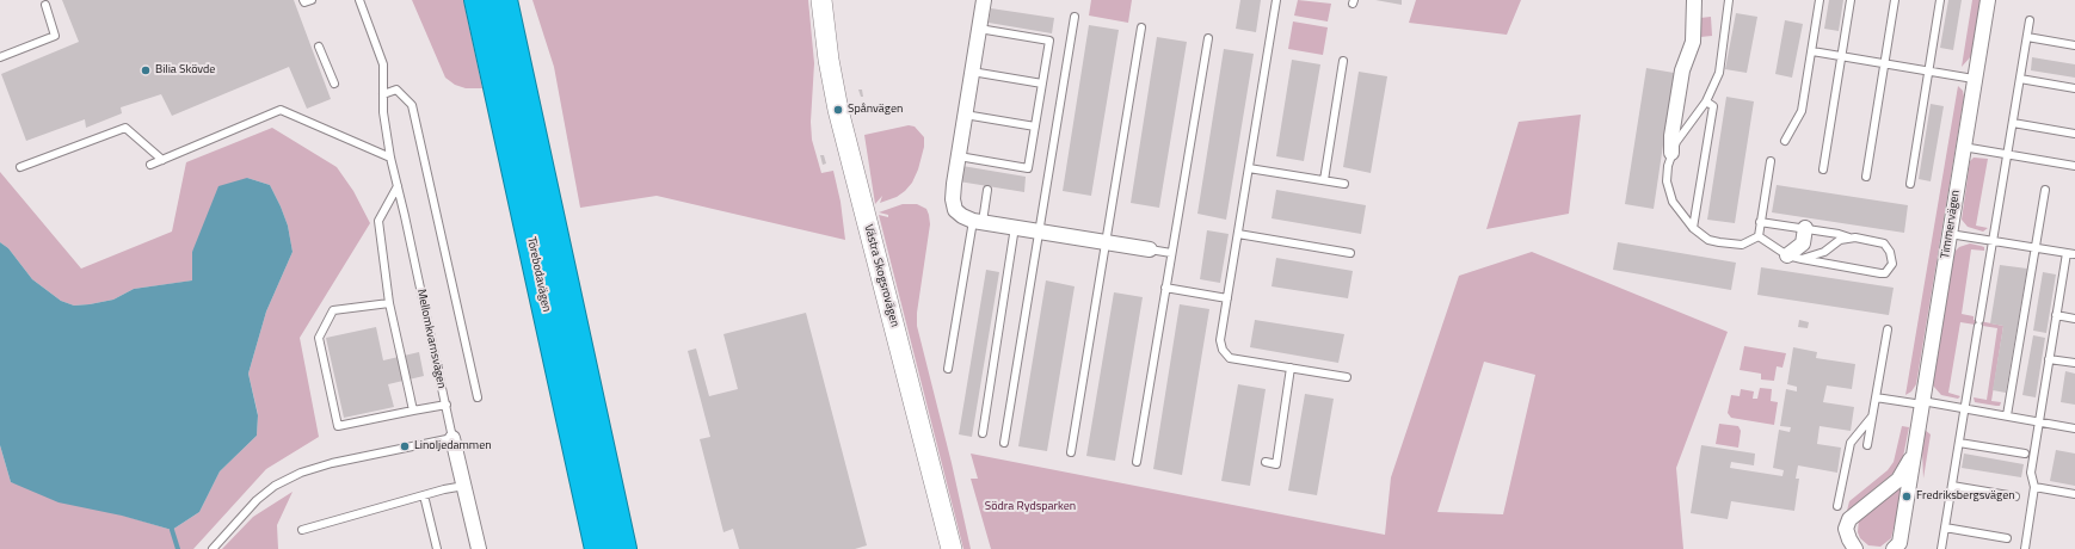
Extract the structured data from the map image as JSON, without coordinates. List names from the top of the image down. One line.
{"streets":{"highway":["Törebodavägen"],"street":["Timmervägen","Västra Skogsrovägen","Mellomkvarnsvägen"]},"parks":["Södra Rydsparken"],"places":["Bilia Skövde","Spånvägen","Linoljedammen","Fredriksbergsvägen"]}
